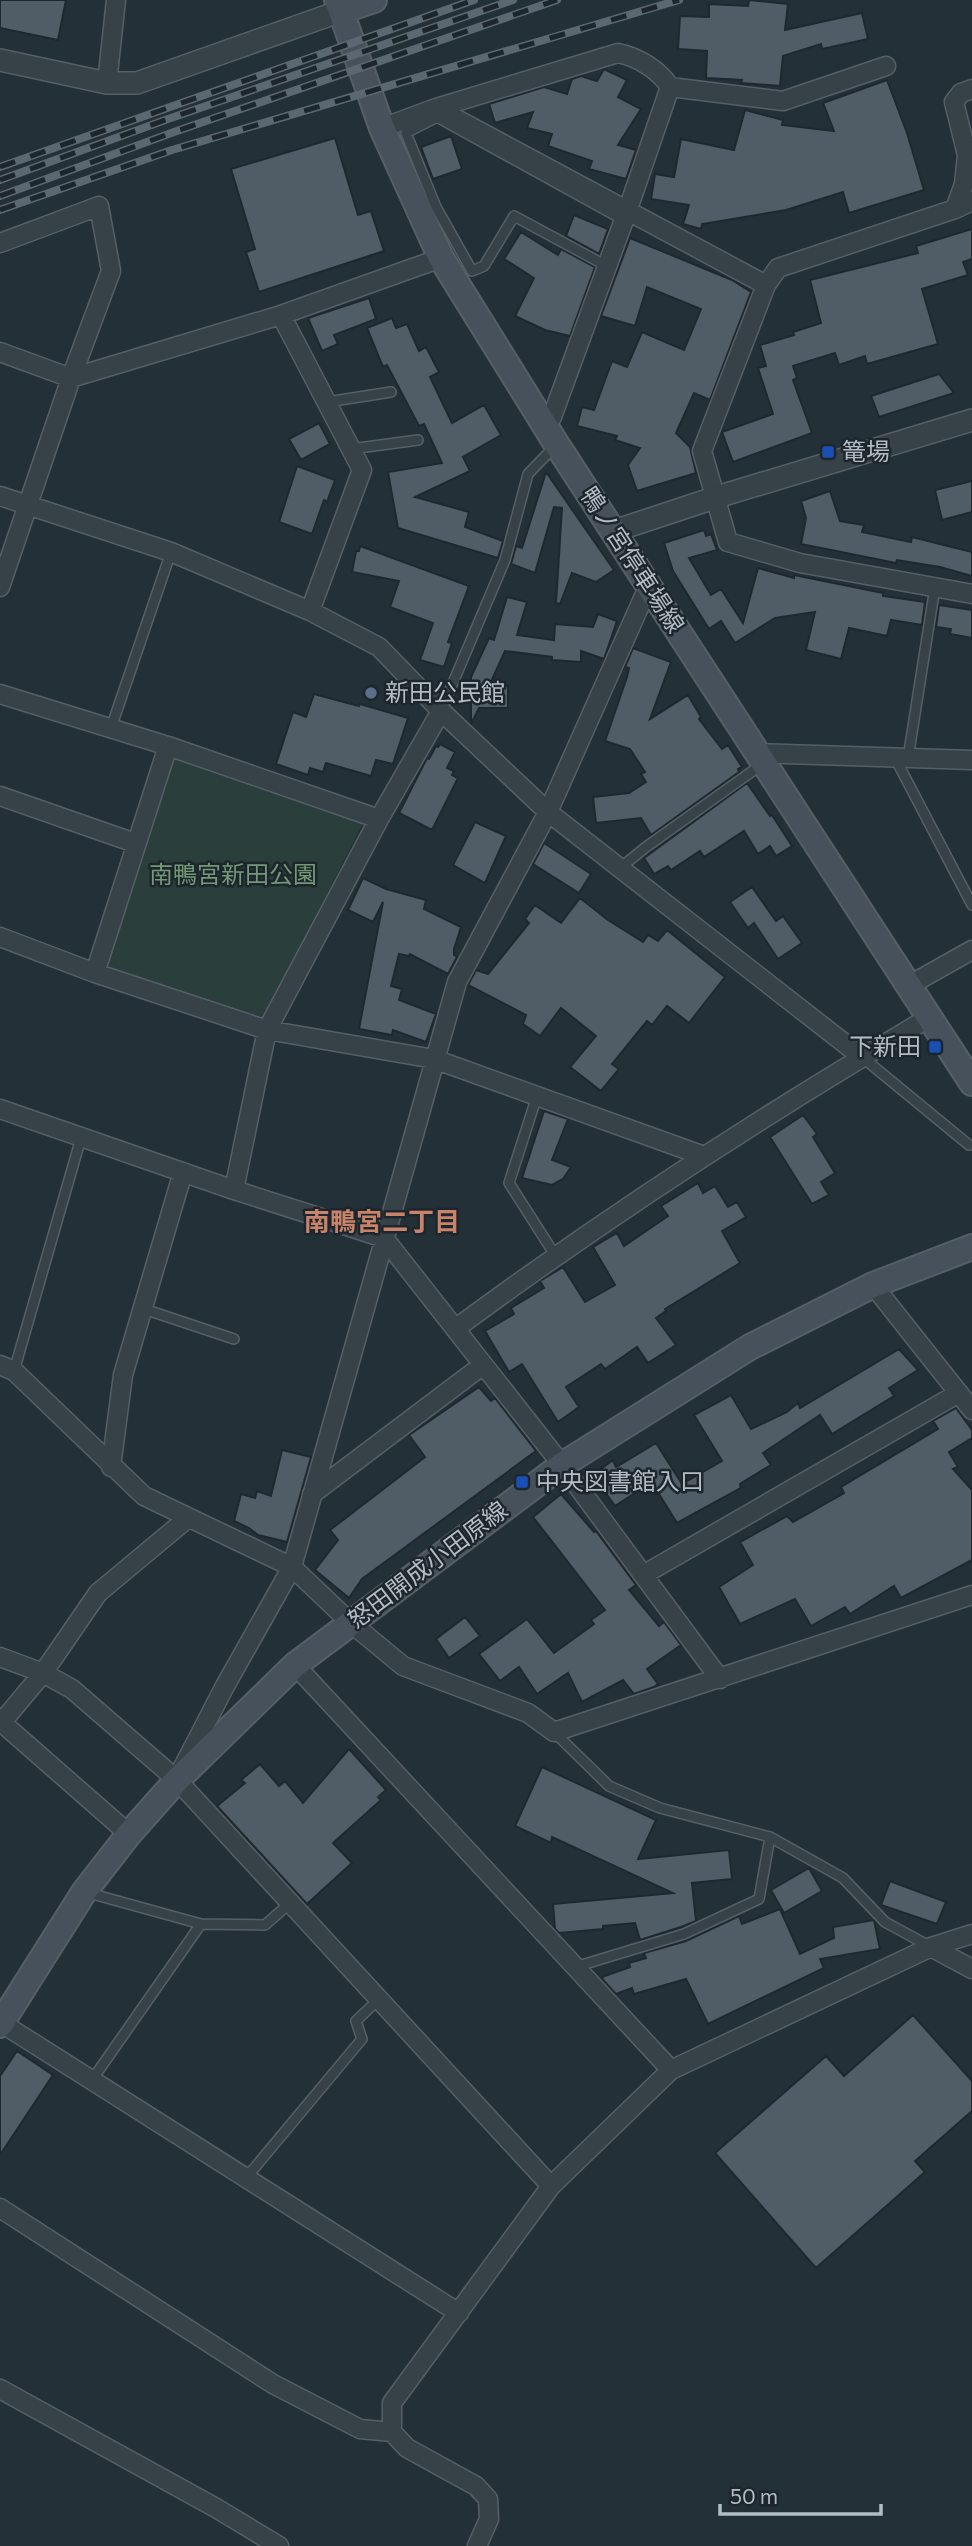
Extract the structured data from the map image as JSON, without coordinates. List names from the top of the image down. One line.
{"streets":{"main road":["鴨ノ宮停車場線","怒田開成小田原線"]},"districts":["南鴨宮二丁目"],"parks":["南鴨宮新田公園"],"places":{"transit":["篭場","下新田","中央図書館入口"],"other":["新田公民館"]},"scale_bar":"50 m"}
